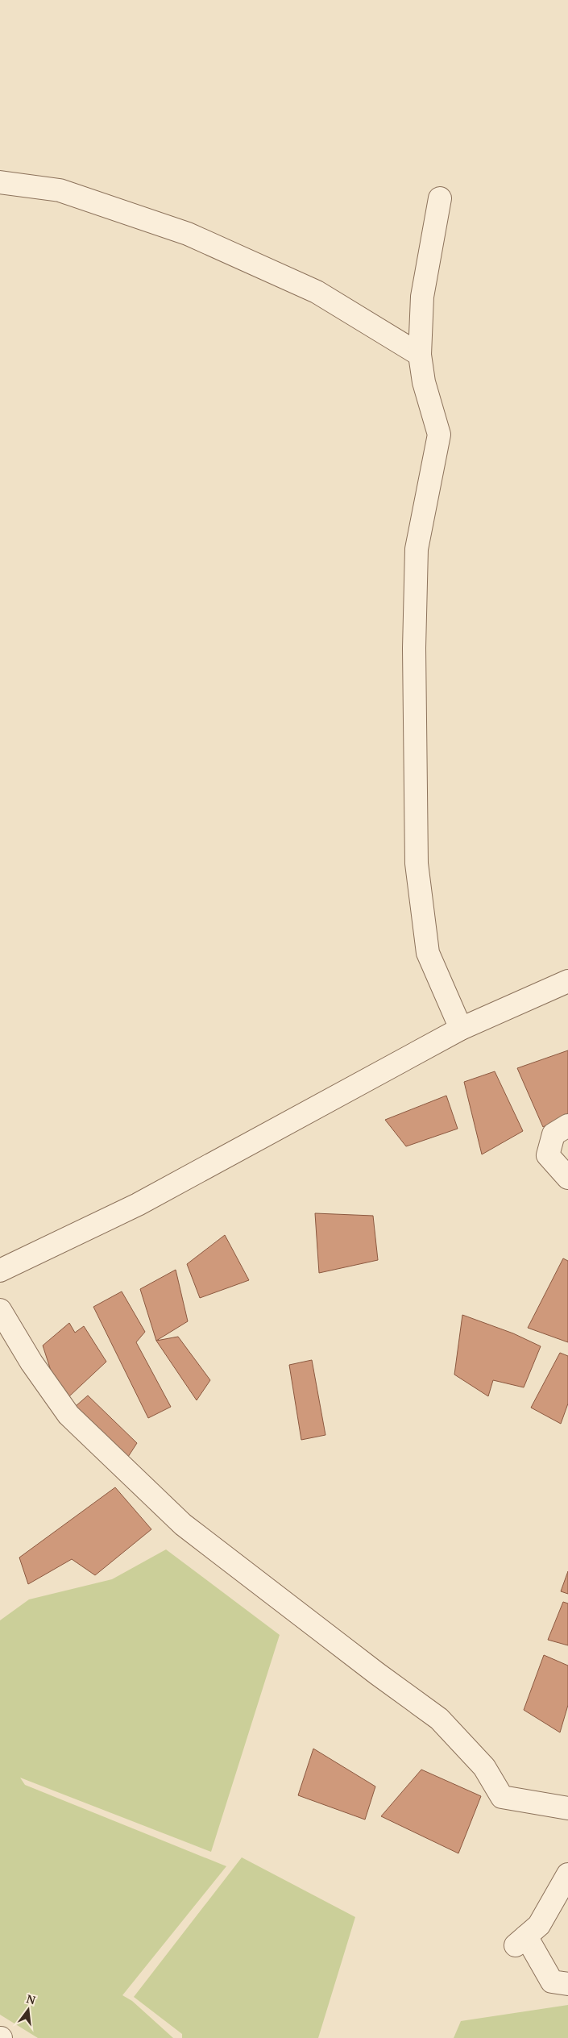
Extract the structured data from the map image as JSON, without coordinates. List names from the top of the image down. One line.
{"north":"top"}
